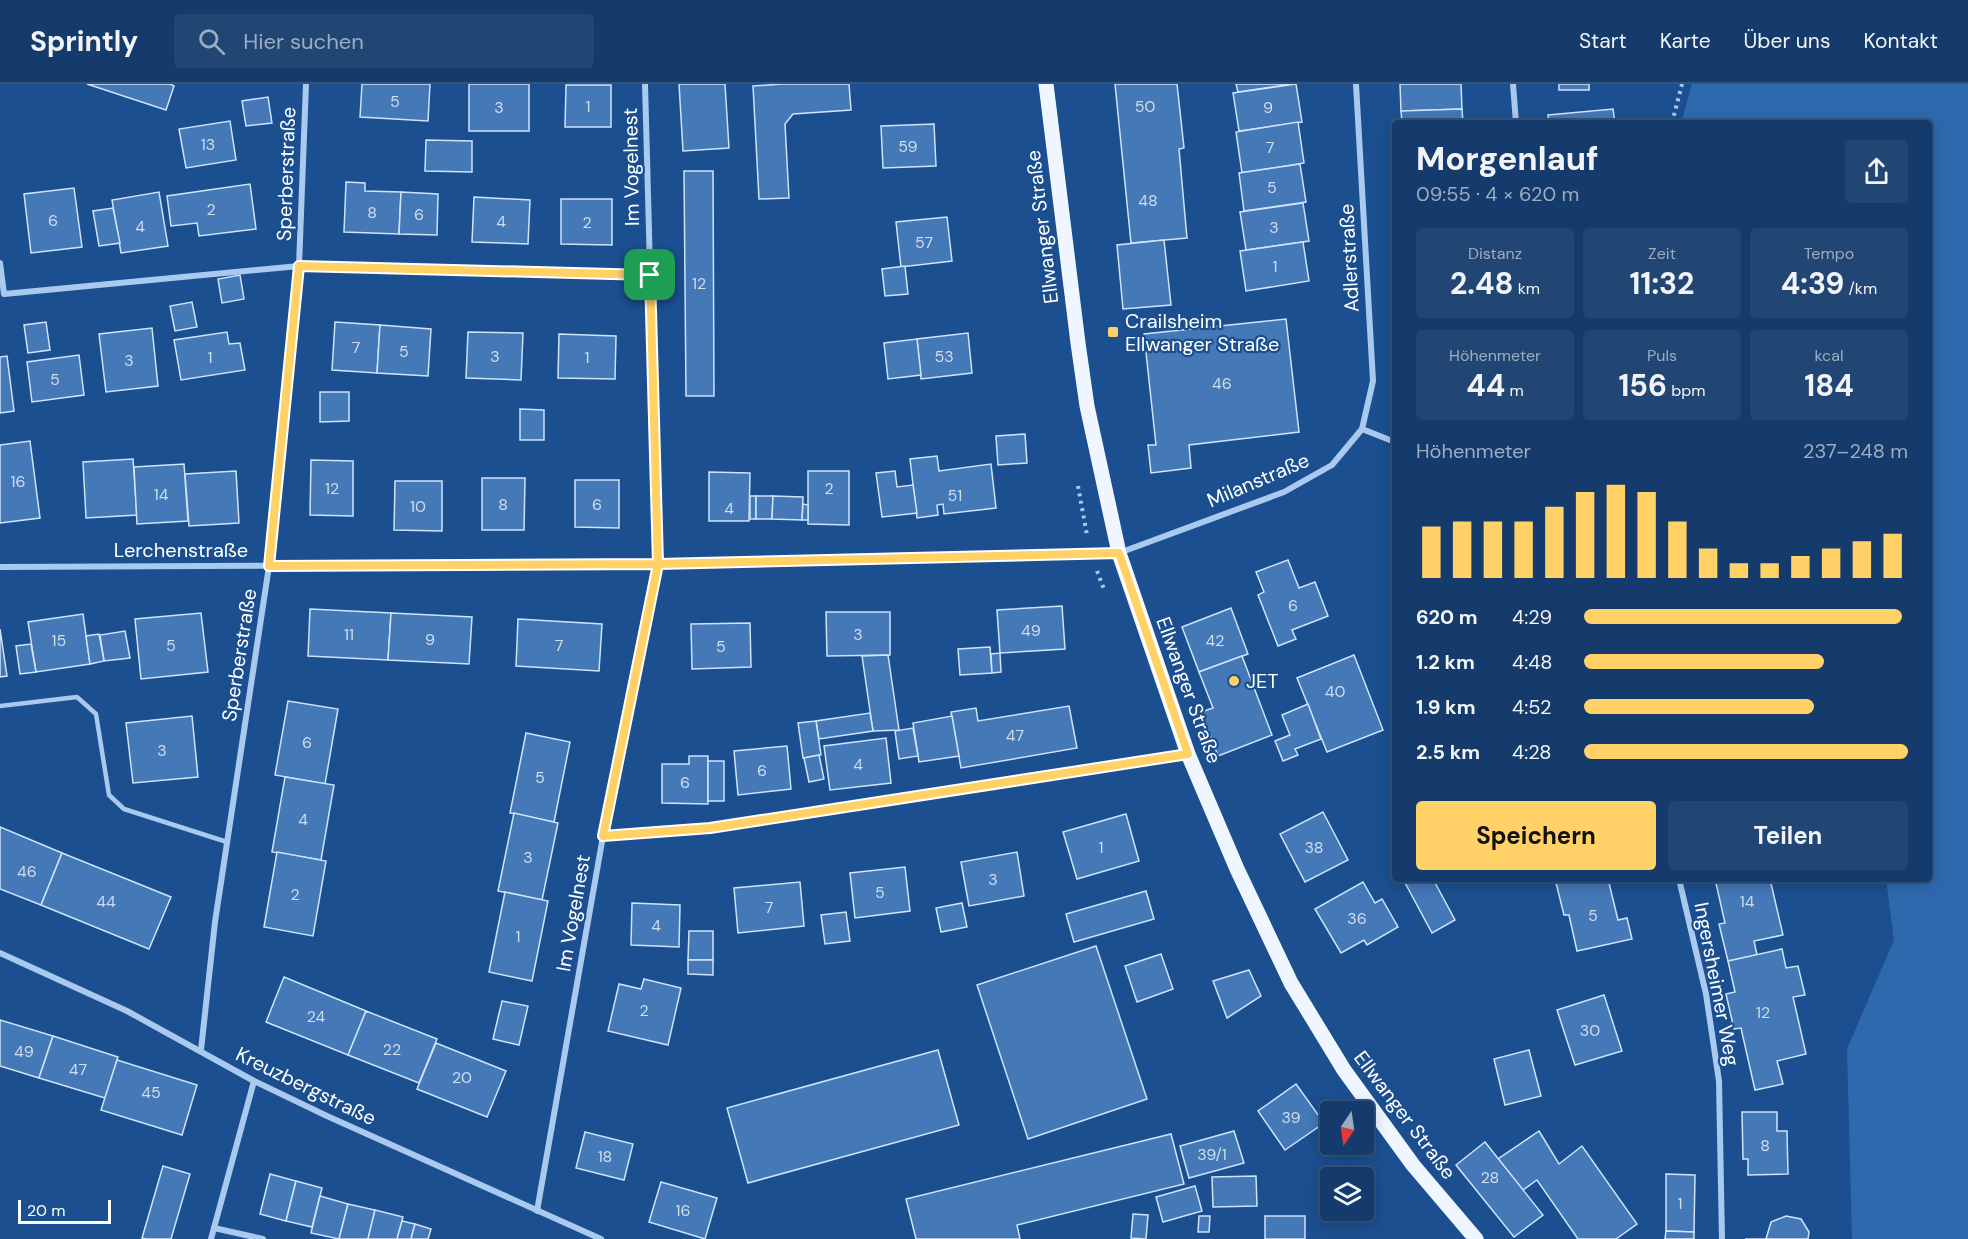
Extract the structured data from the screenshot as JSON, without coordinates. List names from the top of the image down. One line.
{"streets":{"main road":["Ellwanger Straße"],"street":["Im Vogelnest","Sperberstraße","Adlerstraße","Milanstraße","Lerchenstraße","Ingersheimer Weg","Kreuzbergstraße"]},"crossings":[["Im Vogelnest","Lerchenstraße"],["Im Vogelnest","Kreuzbergstraße"],["Sperberstraße","Lerchenstraße"],["Sperberstraße","Kreuzbergstraße"],["Ellwanger Straße","Milanstraße"],["Ellwanger Straße","Lerchenstraße"],["Adlerstraße","Milanstraße"],["Milanstraße","Lerchenstraße"]],"places":{"transit":["Crailsheim Ellwanger Straße"],"other":["JET"]},"house_numbers":["5","1","50","3","9","13","59","7","5","48","2","8","6","6","4","2","4","3","57","1","12","7","5","3","53","1","1","3","5","46","16","12","2","14","51","8","6","10","4","6","49","11","3","9","15","42","5","7","5","40","47","6","3","4","6","5","6","4","1","38","3","46","3","5","2","44","14","7","5","36","4","1","2","12","24","30","22","49","47","20","45","39","8","39/1","18","28","1","16"],"scale_bar":"20 m","north":"bottom","page":{"header":"Sprintly","search":"Hier suchen","nav":["Start","Karte","Über uns","Kontakt"],"heading":["Morgenlauf","09:55 · 4 × 620 m"],"stats":[["Distanz","2.48 km"],["Zeit","11:32"],["Tempo","4:39 /km"],["Höhenmeter","44 m"],["Puls","156 bpm"],["kcal","184"]],"chart":["Höhenmeter","237–248 m"],"list":[{"name":"620 m","note":"4:29"},{"name":"1.2 km","note":"4:48"},{"name":"1.9 km","note":"4:52"},{"name":"2.5 km","note":"4:28"}],"buttons":["Speichern","Teilen"],"scale":"20 m"}}
